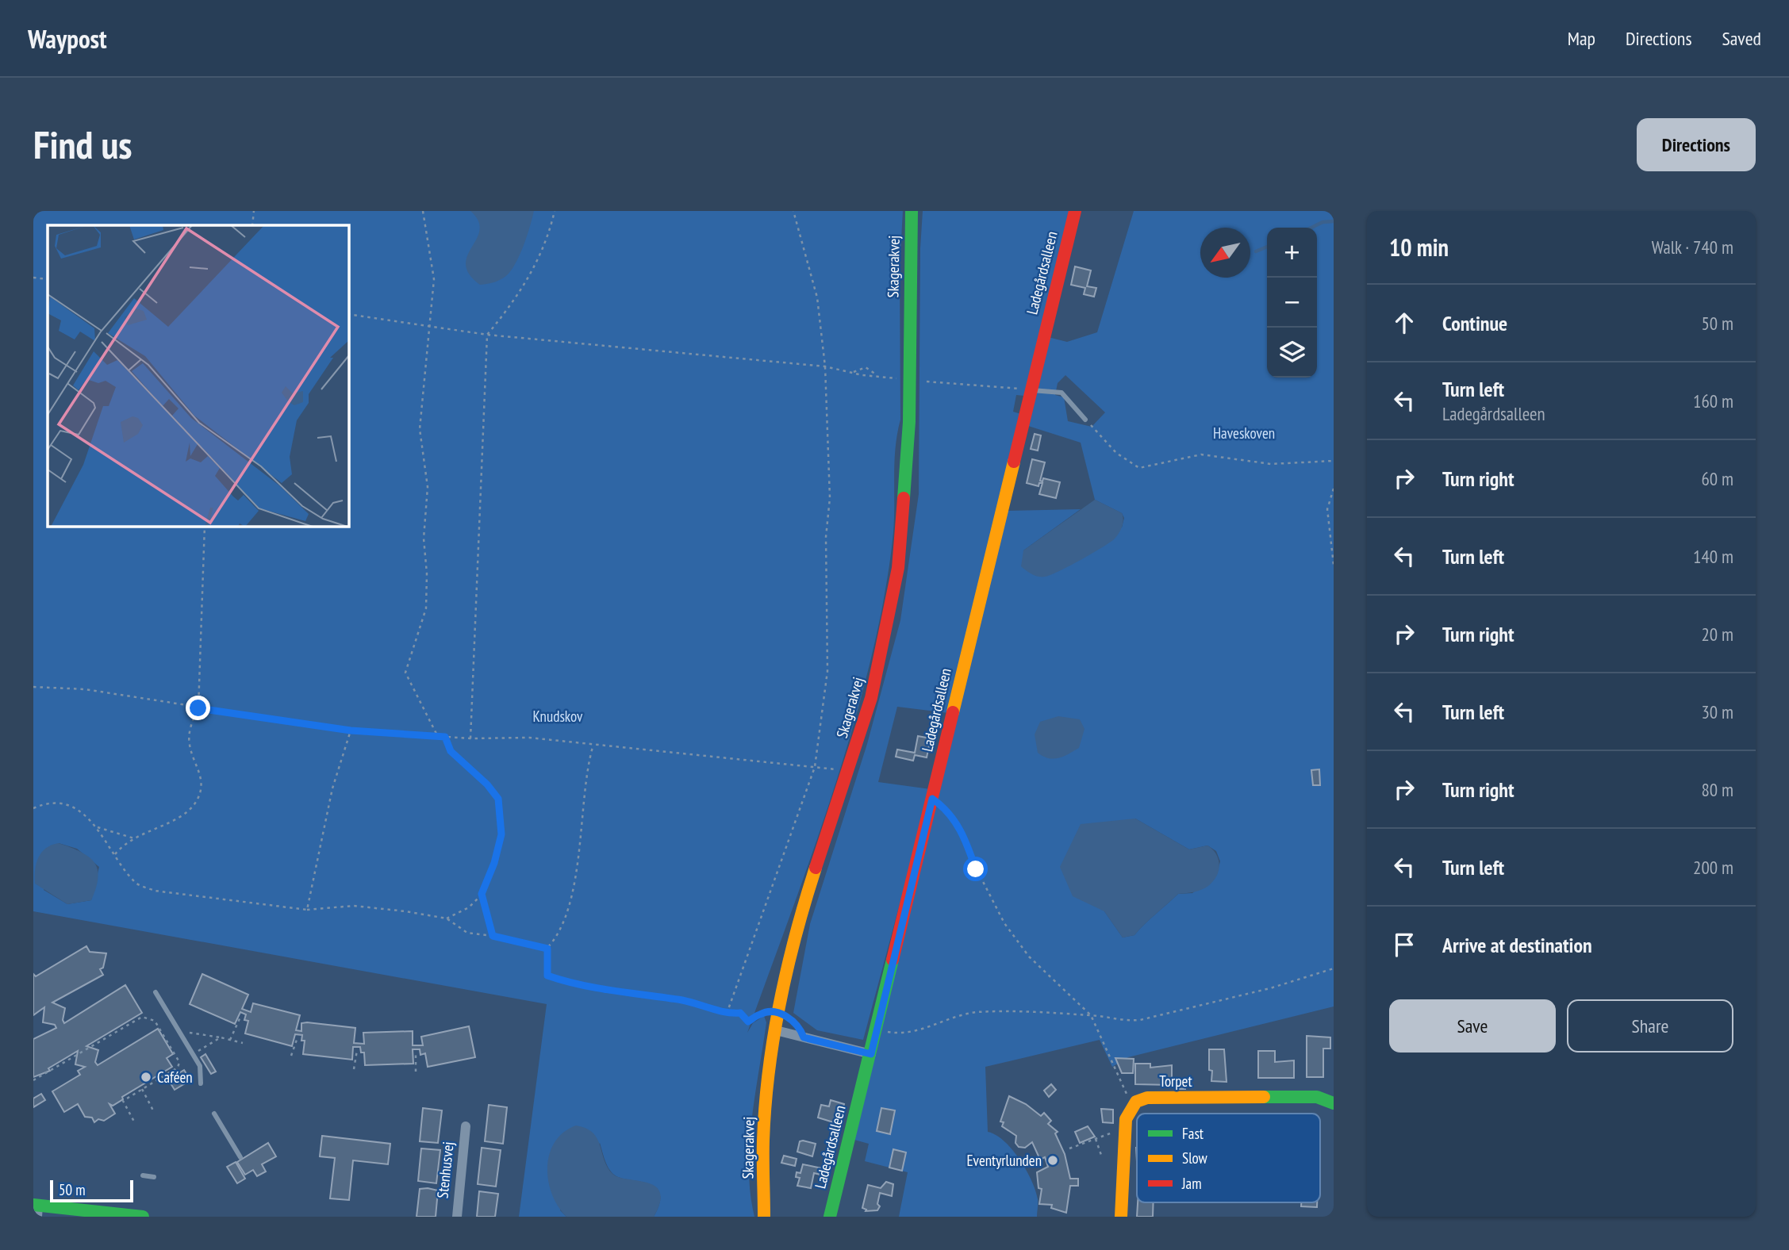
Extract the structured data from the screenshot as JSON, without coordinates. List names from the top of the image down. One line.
{"streets":{"street":["Skagerakvej","Ladegårdsalleen","Torpet","Stenhusvej"]},"parks":["Haveskoven","Knudskov"],"places":["Caféen","Eventyrlunden"],"legend":["Fast","Slow","Jam"],"scale_bar":"50 m","north":"bottom left","page":{"header":"Waypost","nav":["Map","Directions","Saved"],"buttons":["Directions",["Save","Share"]],"title":"Find us","heading":["10 min","Walk · 740 m"],"map_buttons":["+","−"],"list":[["Continue","50 m"],["Turn left","Ladegårdsalleen","160 m"],["Turn right","60 m"],["Turn left","140 m"],["Turn right","20 m"],["Turn left","30 m"],["Turn right","80 m"],["Turn left","200 m"],"Arrive at destination"],"scale":"50 m"}}
